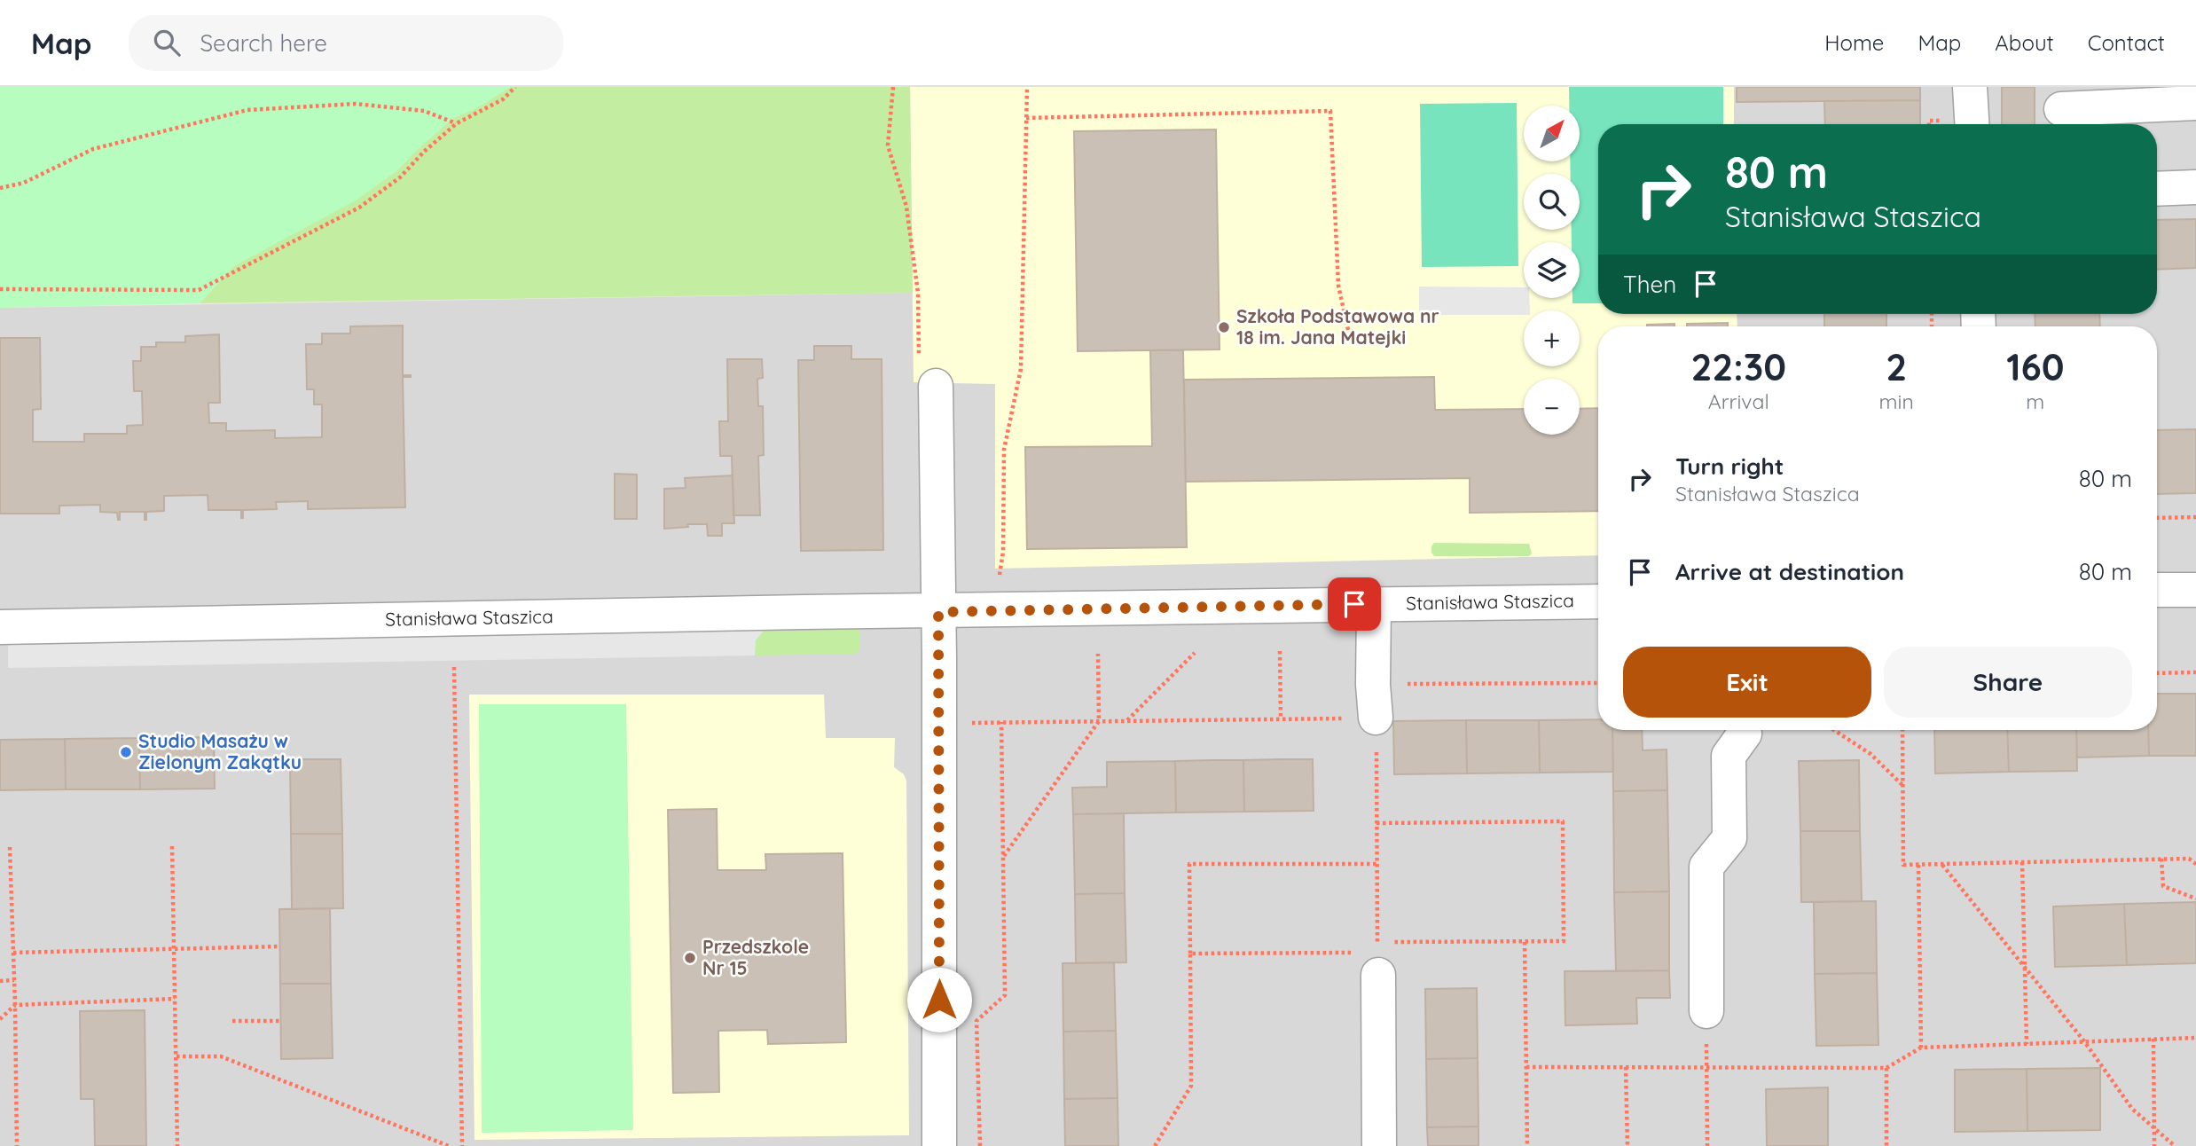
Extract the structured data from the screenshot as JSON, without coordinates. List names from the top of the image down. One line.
{"streets":{"street":["Stanisława Staszica"]},"places":["Szkoła Podstawowa nr 18 im. Jana Matejki","Studio Masażu w Zielonym Zakątku","Przedszkole Nr 15"],"north":"top right","page":{"header":"Map","search":"Search here","nav":["Home","Map","About","Contact"],"map_buttons":["+","−"],"turn":["80 m","Stanisława Staszica"],"then":"Then","eta":["22:30","Arrival","2","min","160","m"],"list":[{"name":"Turn right","note":"Stanisława Staszica","value":"80 m"},{"name":"Arrive at destination","value":"80 m"}],"buttons":["Exit","Share"]}}
